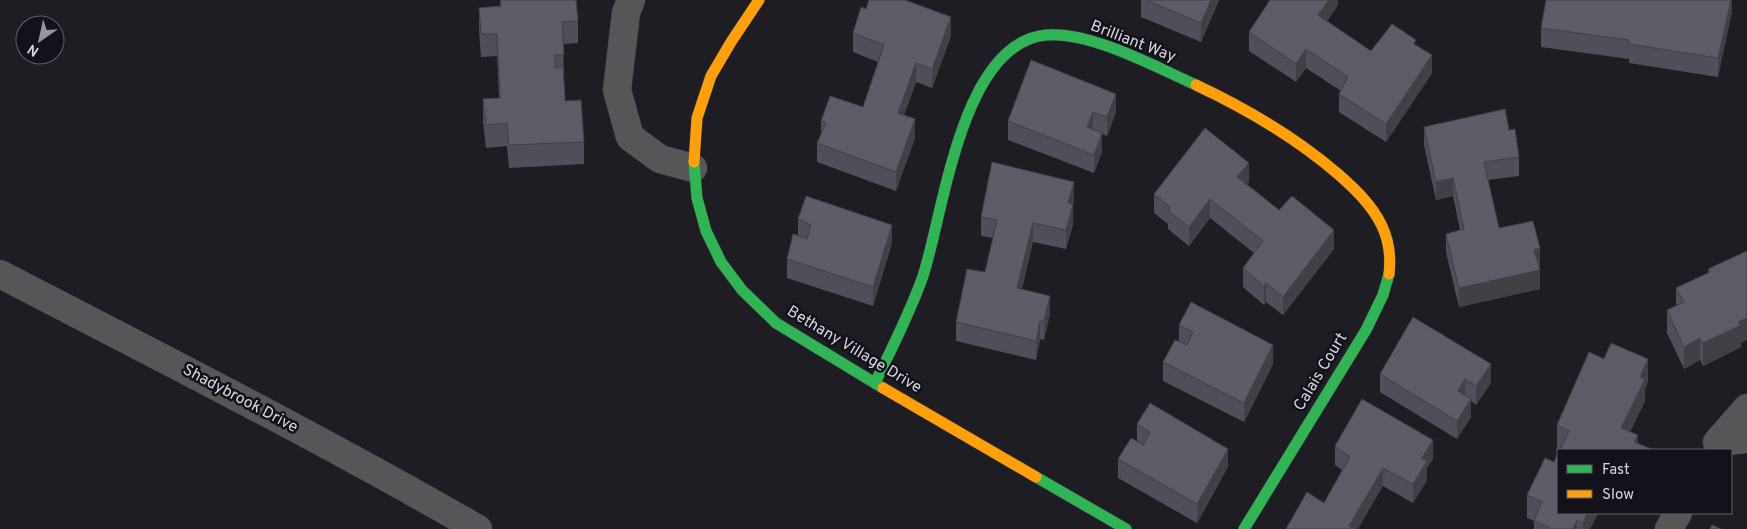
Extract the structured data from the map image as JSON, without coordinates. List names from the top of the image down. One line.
{"streets":{"street":["Brilliant Way","Bethany Village Drive","Calais Court","Shadybrook Drive"]},"crossings":[["Brilliant Way","Bethany Village Drive"],["Brilliant Way","Calais Court"]],"legend":["Fast","Slow"],"north":"bottom left"}
